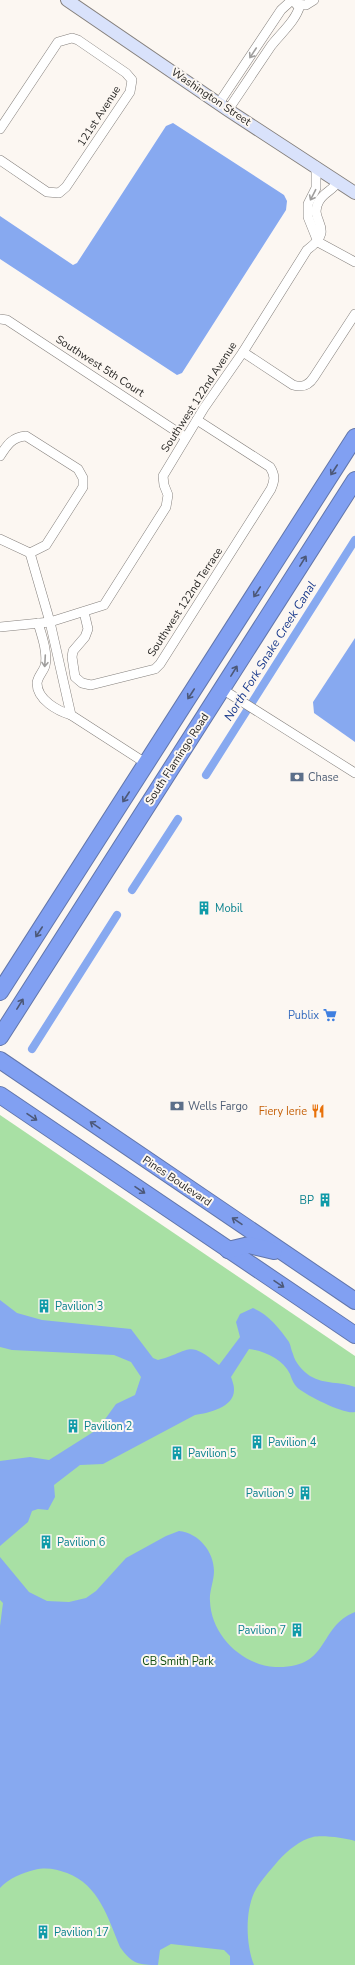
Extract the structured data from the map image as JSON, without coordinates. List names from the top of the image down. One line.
{"streets":{"highway":["South Flamingo Road","Pines Boulevard"],"street":["Washington Street","121st Avenue","Southwest 5th Court","Southwest 122nd Avenue","Southwest 122nd Terrace"]},"crossings":[["Southwest 5th Court","Southwest 122nd Avenue"],["Southwest 122nd Avenue","Southwest 122nd Terrace"]],"water":["North Fork Snake Creek Canal"],"parks":["CB Smith Park"],"places":{"bank":["Chase","Wells Fargo"],"building":["Mobil","BP","Pavilion 3","Pavilion 2","Pavilion 4","Pavilion 5","Pavilion 9","Pavilion 6","Pavilion 7","Pavilion 17"],"supermarket":["Publix"],"restaurant":["Fiery Ierie"]}}
